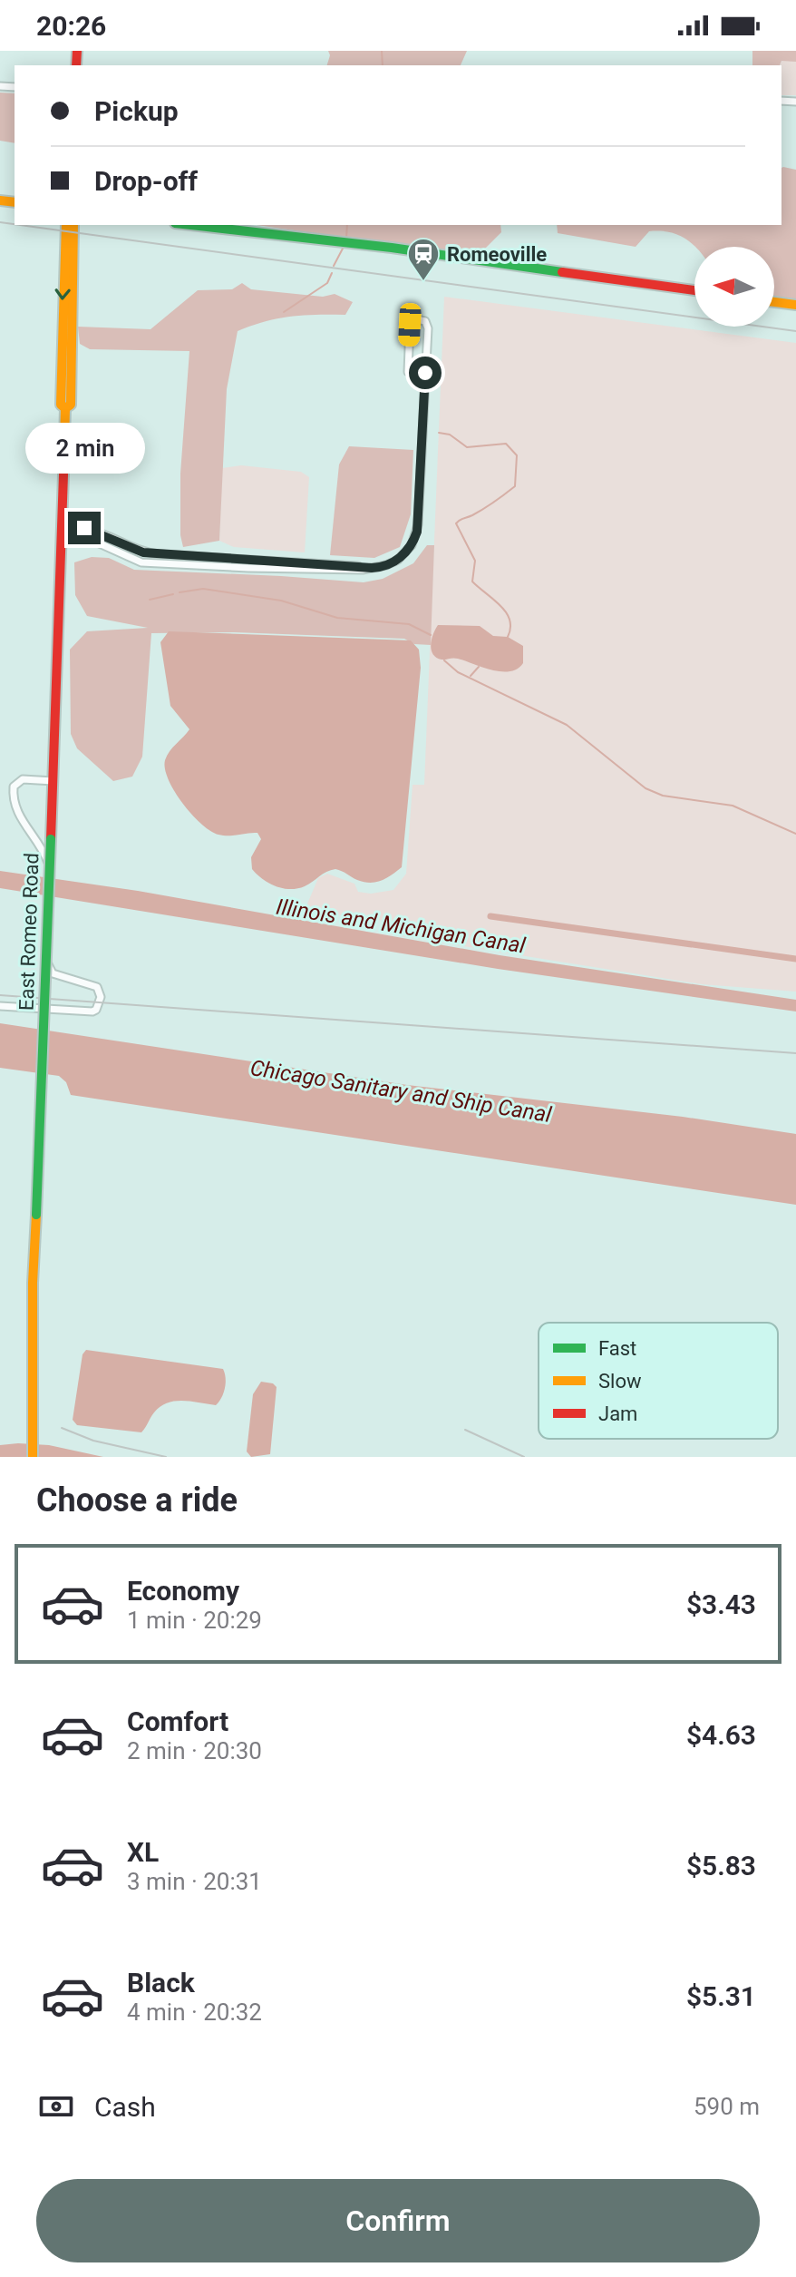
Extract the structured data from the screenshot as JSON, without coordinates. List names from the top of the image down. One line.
{"streets":{"main road":["East Romeo Road"]},"water":["Illinois and Michigan Canal","Chicago Sanitary and Ship Canal"],"places":{"station":["Romeoville"]},"legend":["Fast","Slow","Jam"],"north":"left","page":{"status":"20:26","banner":["Pickup","Drop-off"],"bubble":"2 min","heading":"Choose a ride","list":[{"name":"Economy","note":"1 min · 20:29","value":"$3.43"},{"name":"Comfort","note":"2 min · 20:30","value":"$4.63"},{"name":"XL","note":"3 min · 20:31","value":"$5.83"},{"name":"Black","note":"4 min · 20:32","value":"$5.31"}],"pay":["Cash","590 m"],"buttons":"Confirm"}}
